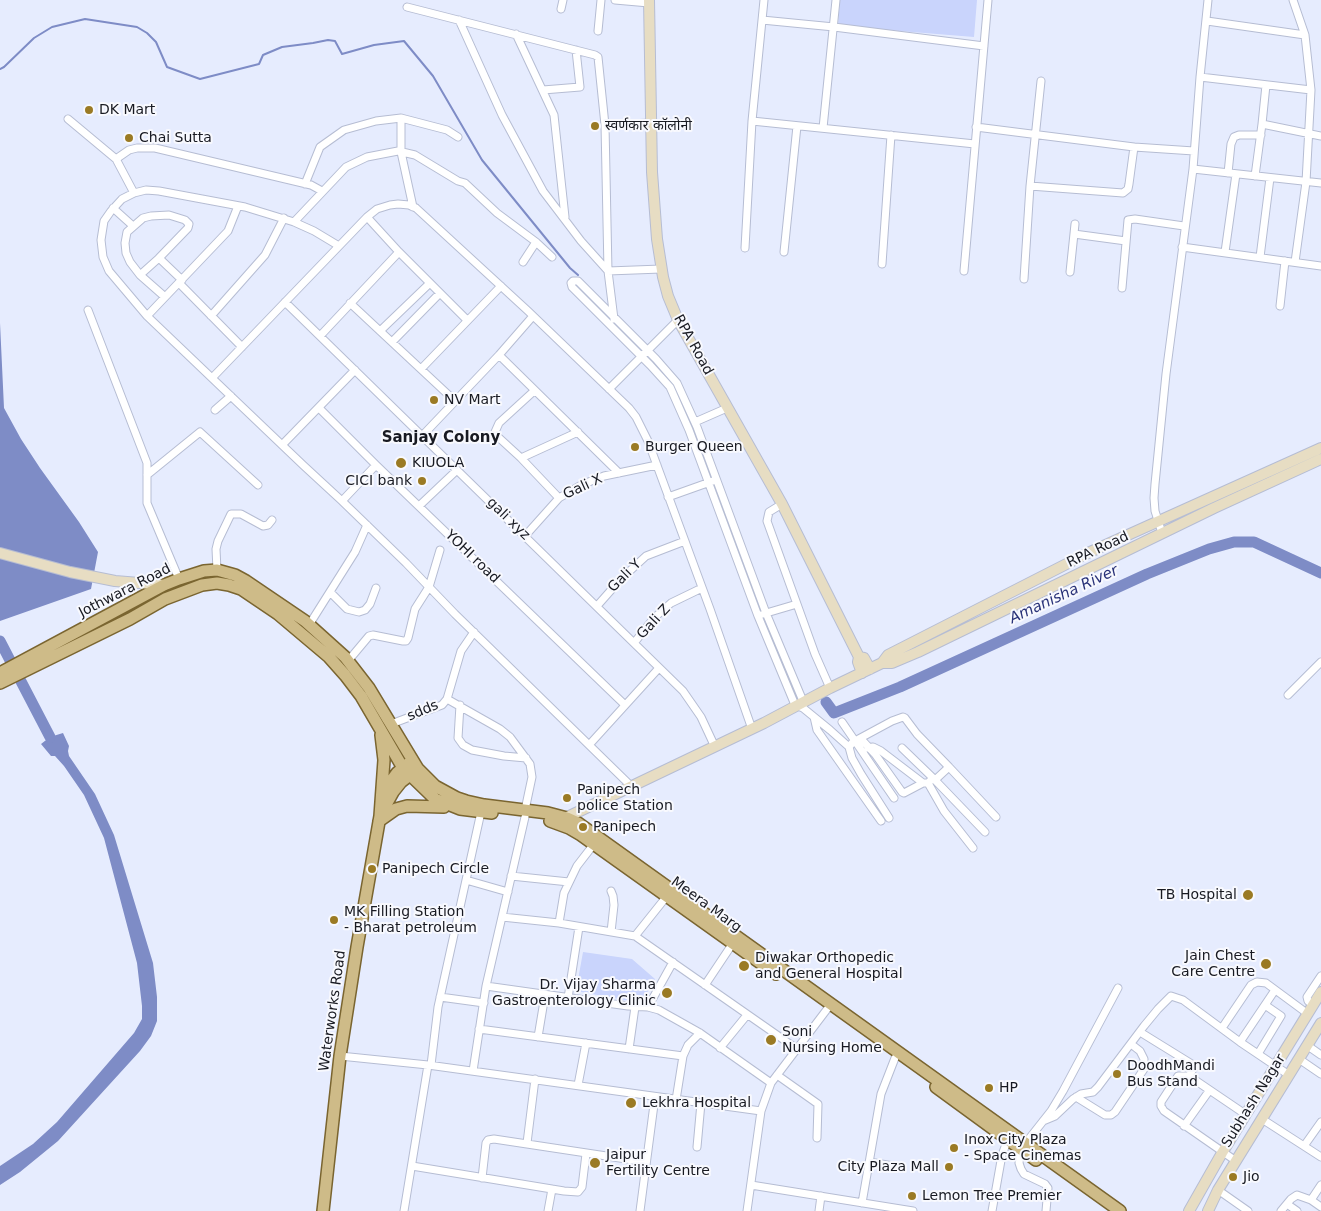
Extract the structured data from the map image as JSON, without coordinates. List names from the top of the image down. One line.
{"streets":{"main road":["Jothwara Road","Meera Marg","Waterworks Road"],"street":["RPA Road","Gali X","gali xyz","YOHI road","Gali Y","Gali Z","sdds","Subhash Nagar"]},"crossings":[["RPA Road","gali xyz"],["RPA Road","Meera Marg"],["Gali X","gali xyz"],["gali xyz","Gali Y"],["gali xyz","Gali Z"],["Jothwara Road","sdds"],["Jothwara Road","Meera Marg"]],"districts":["Sanjay Colony"],"water":["Amanisha River"],"places":["DK Mart","स्वर्णकार कॉलोनी","Chai Sutta","NV Mart","Burger Queen","KIUOLA","CICI bank","Panipech police Station","Panipech","Panipech Circle","TB Hospital","MK Filling Station - Bharat petroleum","Jain Chest Care Centre","Diwakar Orthopedic and General Hospital","Dr. Vijay Sharma Gastroenterology Clinic","Soni Nursing Home","DoodhMandi Bus Stand","HP","Lekhra Hospital","Inox City Plaza - Space Cinemas","Jaipur Fertility Centre","City Plaza Mall","Jio","Lemon Tree Premier"]}
